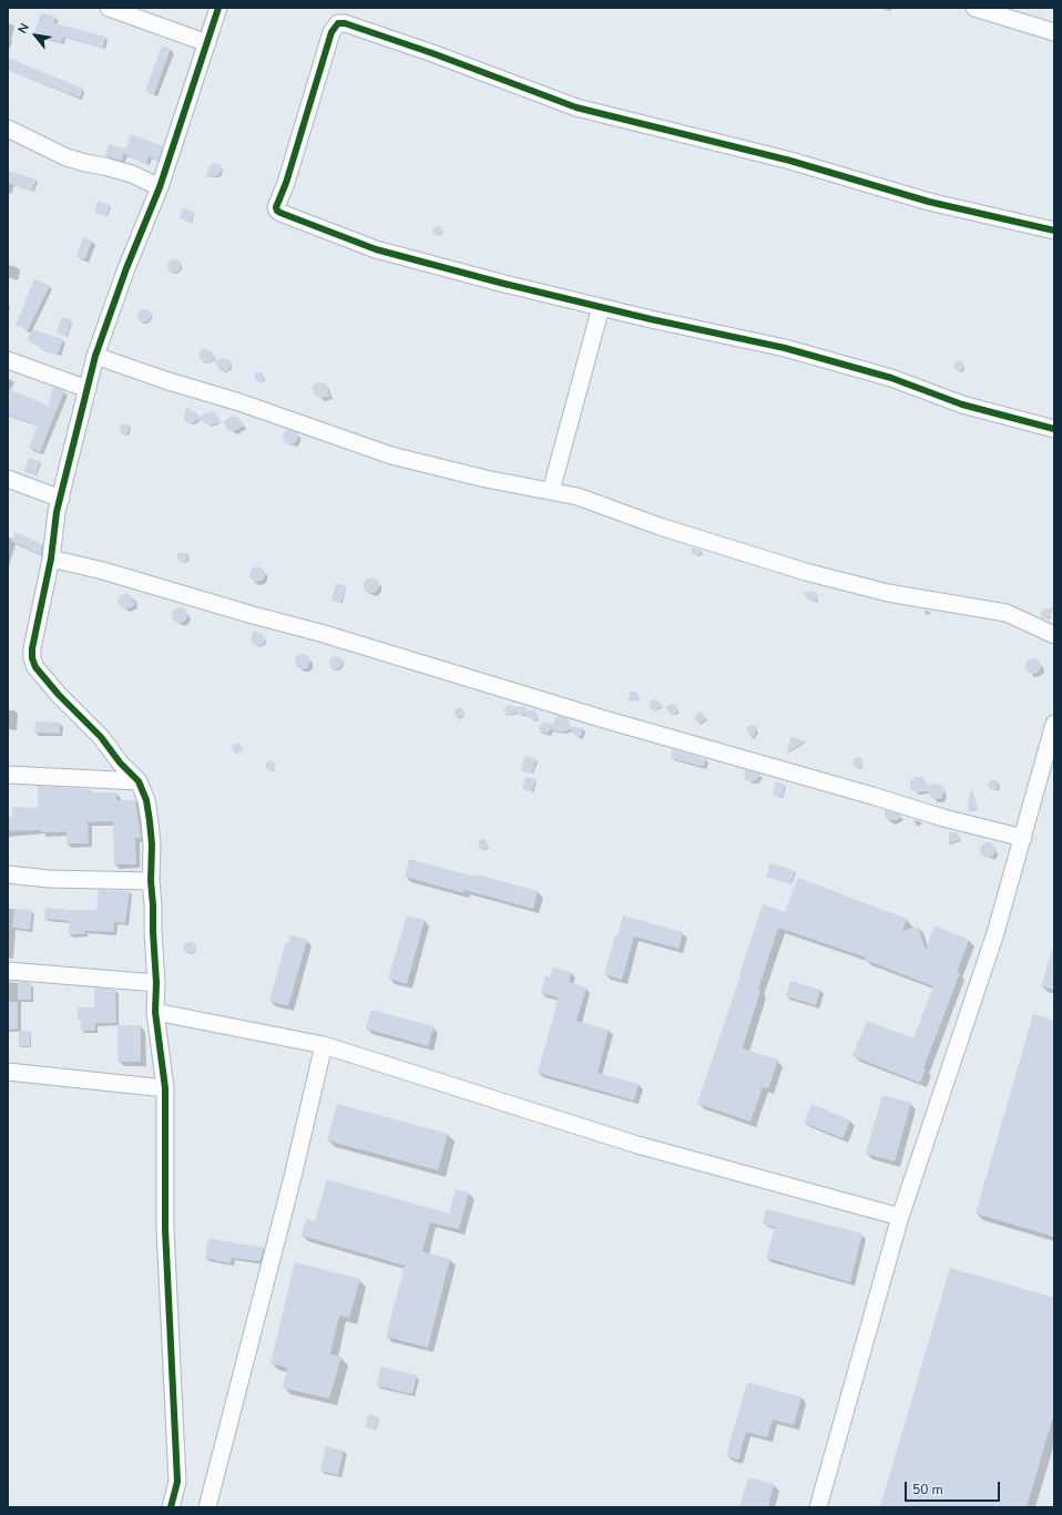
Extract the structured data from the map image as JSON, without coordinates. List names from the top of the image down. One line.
{"scale_bar":"50 m","north":"top left"}
